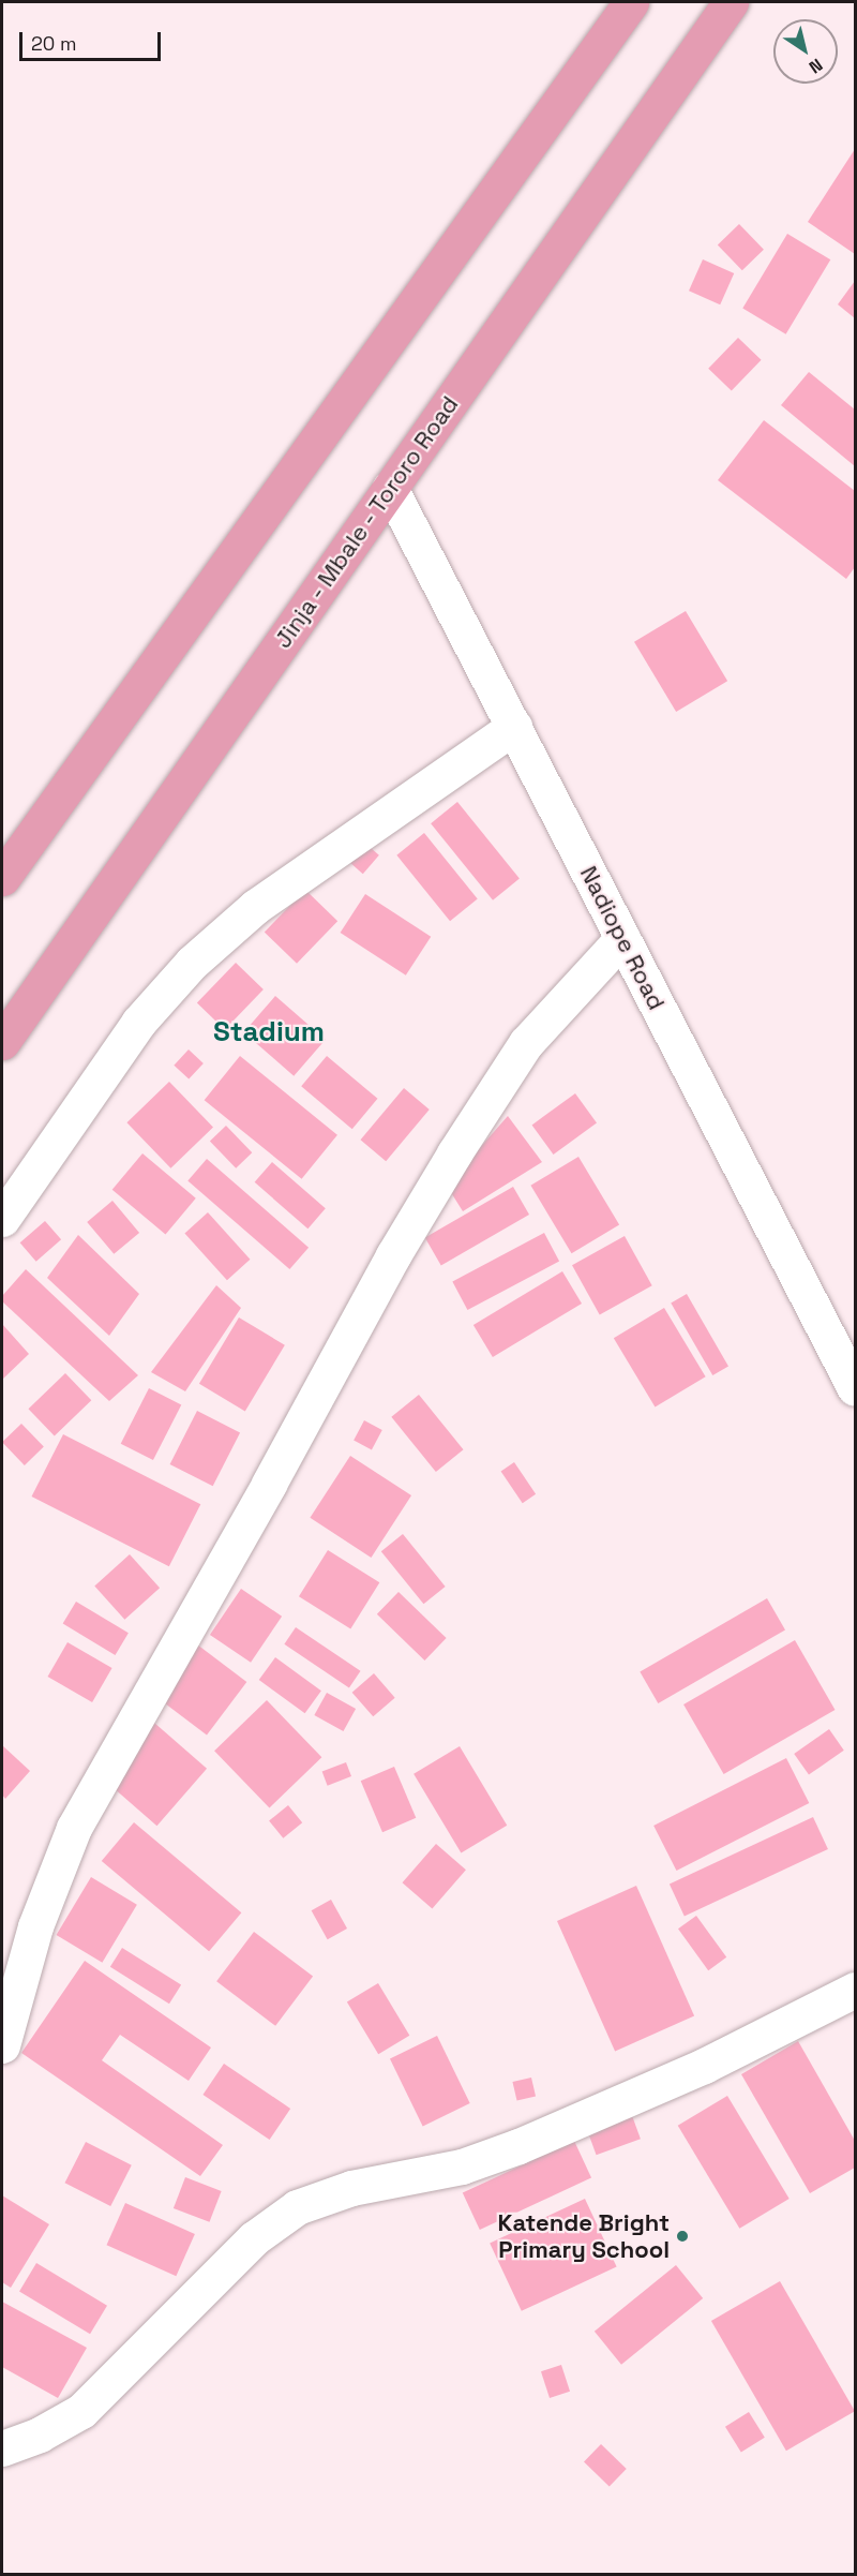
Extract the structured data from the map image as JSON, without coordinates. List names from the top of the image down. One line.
{"streets":{"highway":["Jinja - Mbale - Tororo Road"],"street":["Nadiope Road"]},"crossings":[["Jinja - Mbale - Tororo Road","Nadiope Road"]],"districts":["Stadium"],"places":["Katende Bright Primary School"],"scale_bar":"20 m","north":"bottom right"}
